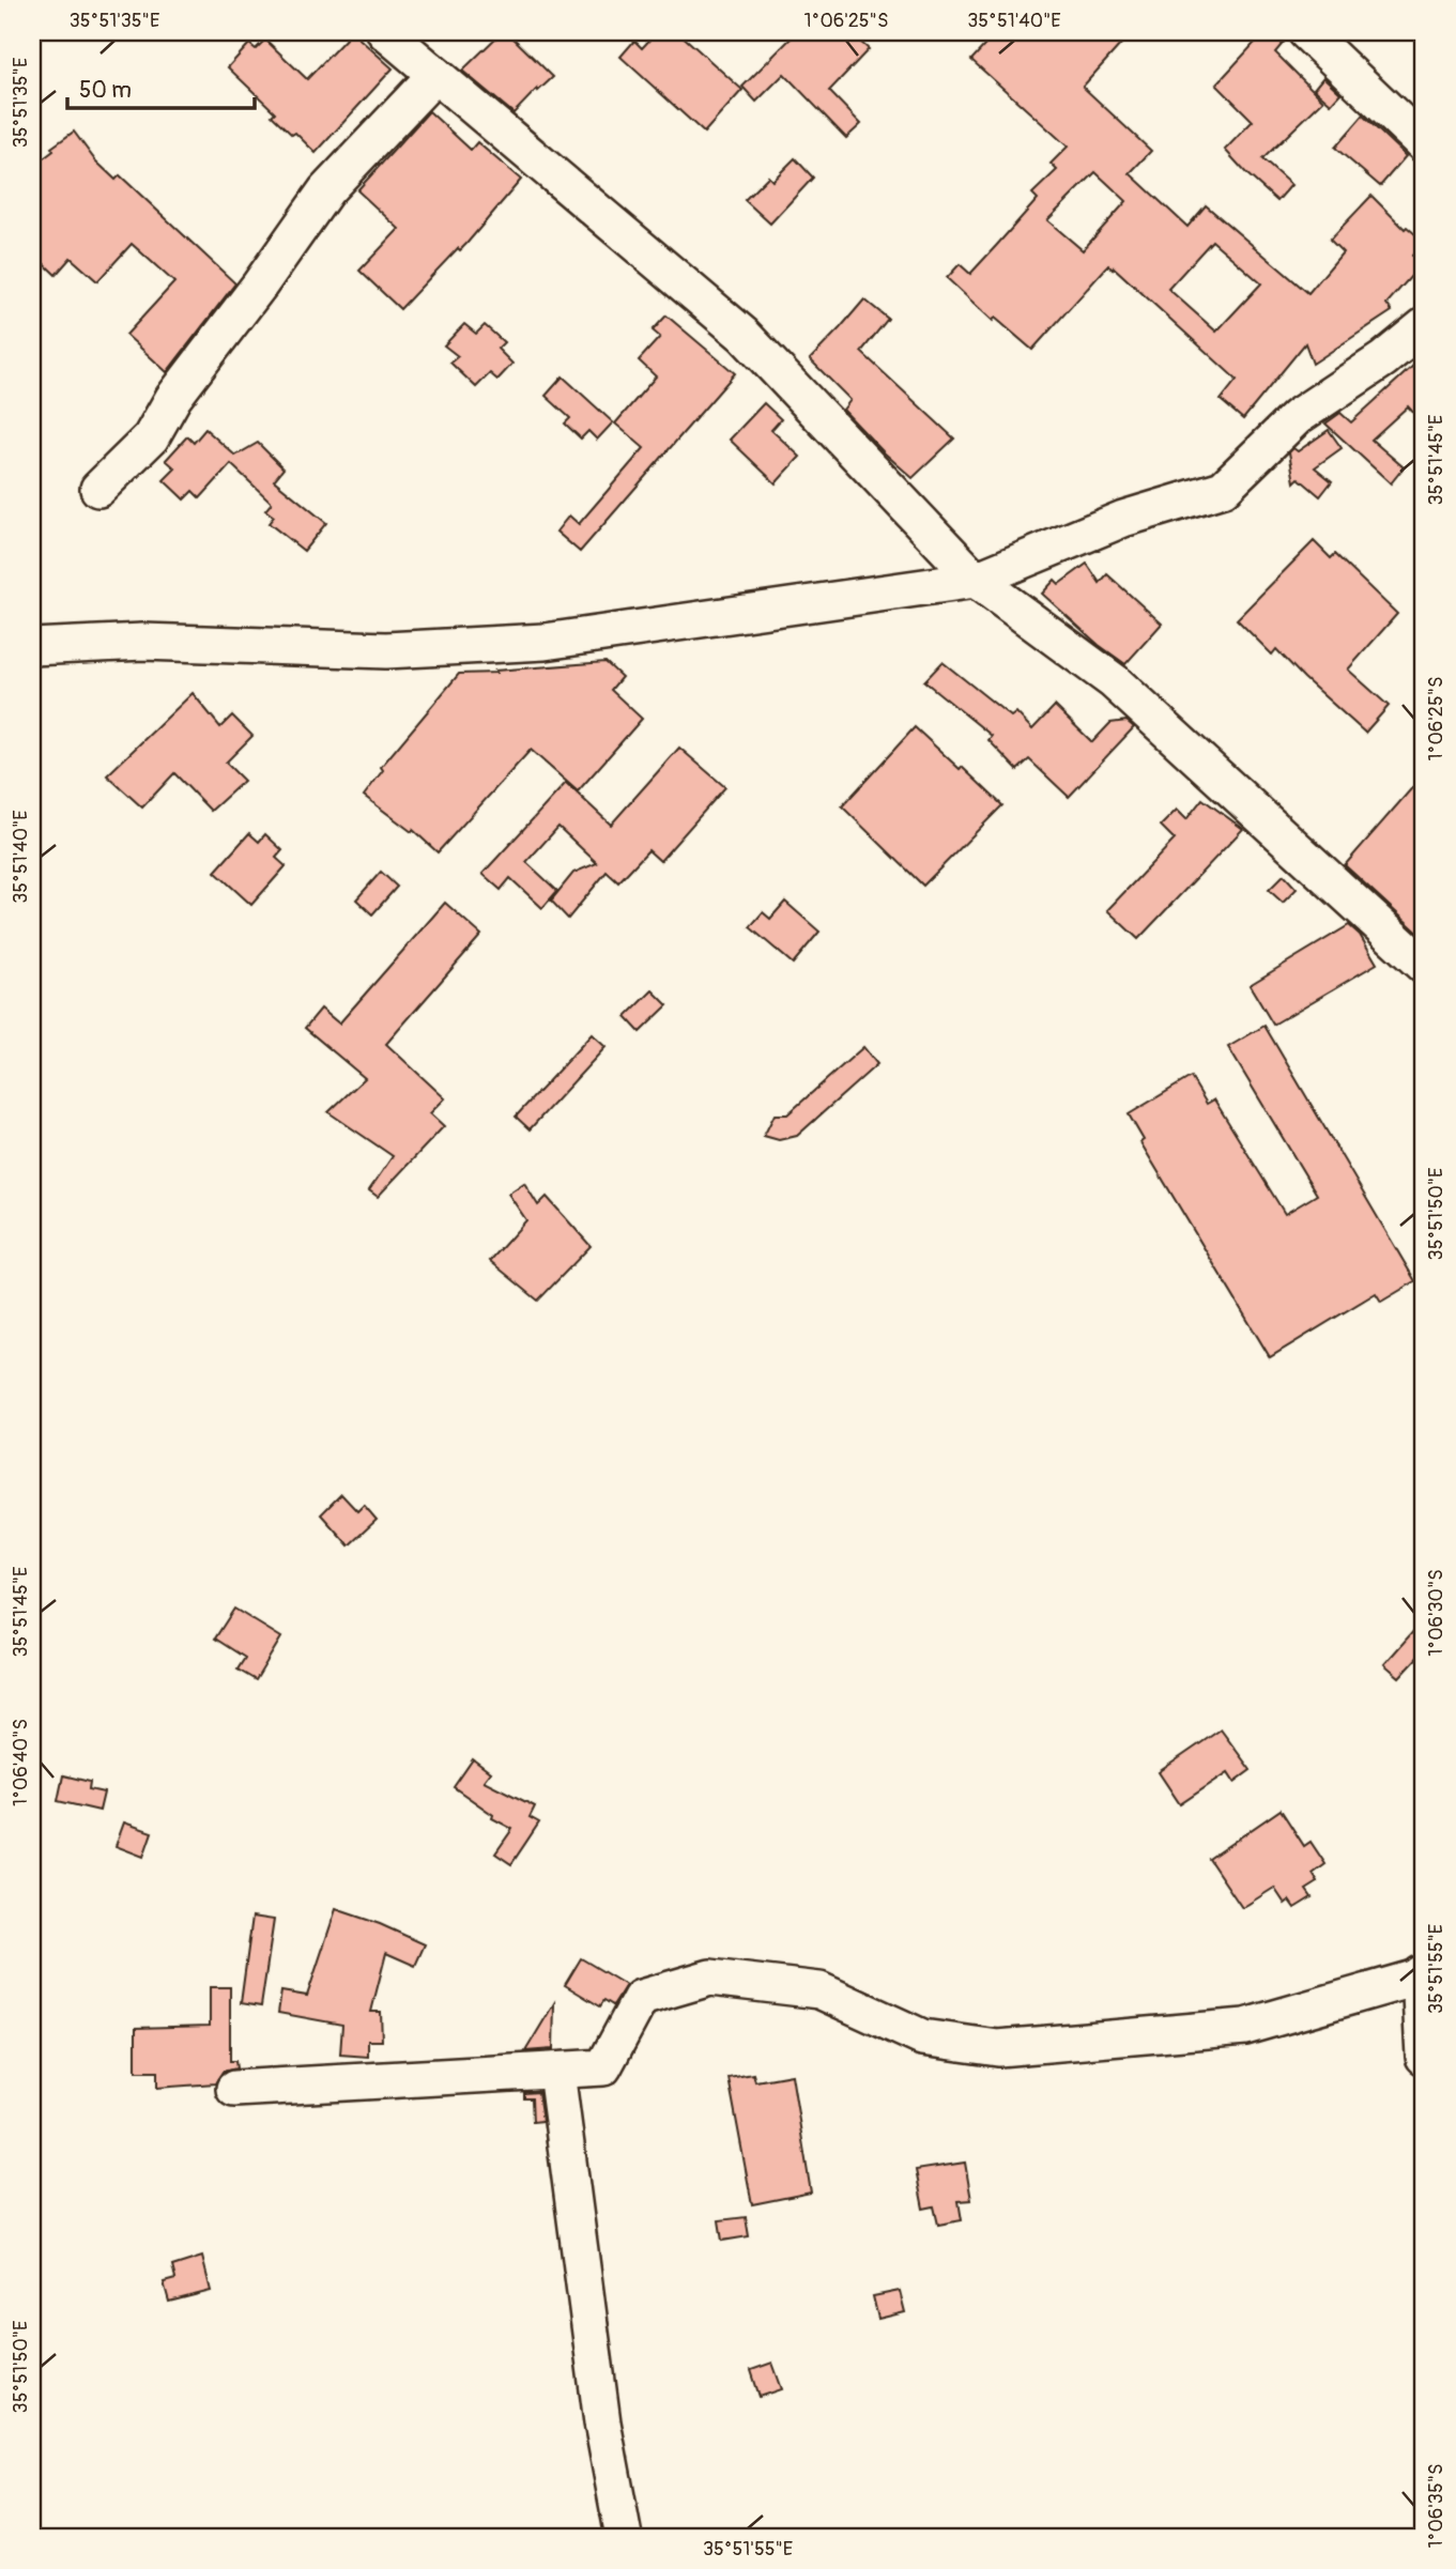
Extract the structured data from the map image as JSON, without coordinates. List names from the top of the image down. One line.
{"scale_bar":"50 m","coordinates":["35°51'35\"E","1°06'25\"S","35°51'40\"E","35°51'45\"E","35°51'50\"E","1°06'30\"S","1°06'40\"S","35°51'55\"E","1°06'35\"S"]}
